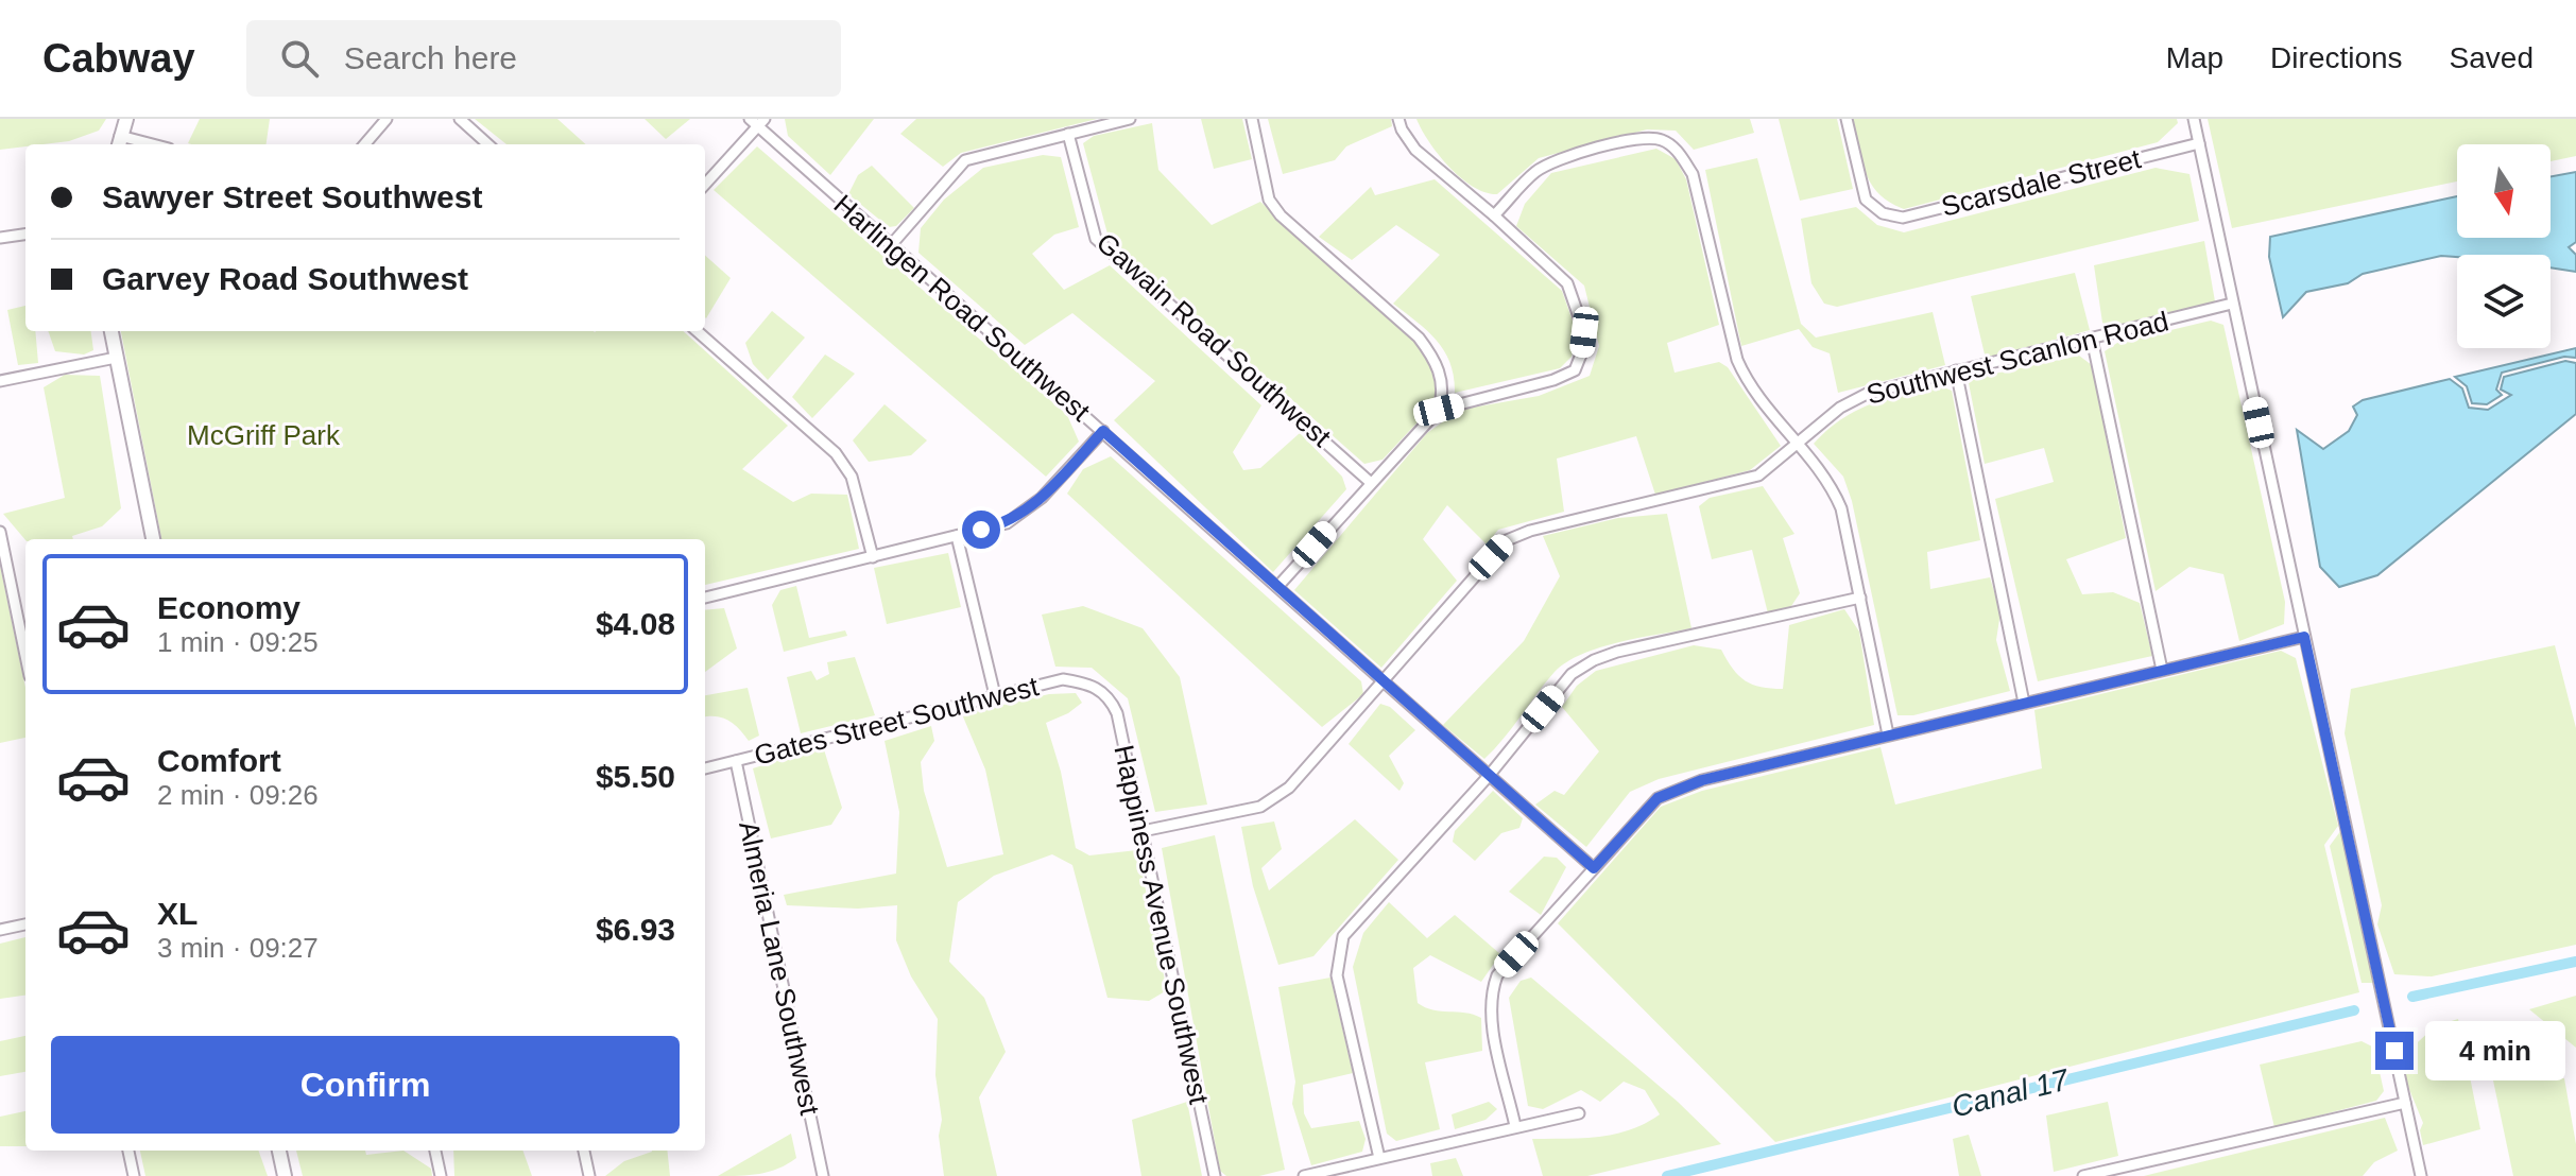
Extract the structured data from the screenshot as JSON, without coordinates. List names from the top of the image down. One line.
{"streets":{"street":["Scarsdale Street","Harlingen Road Southwest","Gawain Road Southwest","Southwest Scanlon Road","Gates Street Southwest","Happiness Avenue Southwest","Almeria Lane Southwest"]},"crossings":[["Harlingen Road Southwest","Southwest Scanlon Road"],["Southwest Scanlon Road","Happiness Avenue Southwest"],["Gates Street Southwest","Happiness Avenue Southwest"],["Gates Street Southwest","Almeria Lane Southwest"]],"water":["Canal 17"],"parks":["McGriff Park"],"north":"bottom","page":{"header":"Cabway","search":"Search here","nav":["Map","Directions","Saved"],"banner":["Sawyer Street Southwest","Garvey Road Southwest"],"list":[{"name":"Economy","note":"1 min · 09:25","value":"$4.08"},{"name":"Comfort","note":"2 min · 09:26","value":"$5.50"},{"name":"XL","note":"3 min · 09:27","value":"$6.93"}],"buttons":"Confirm","bubble":"4 min"}}
